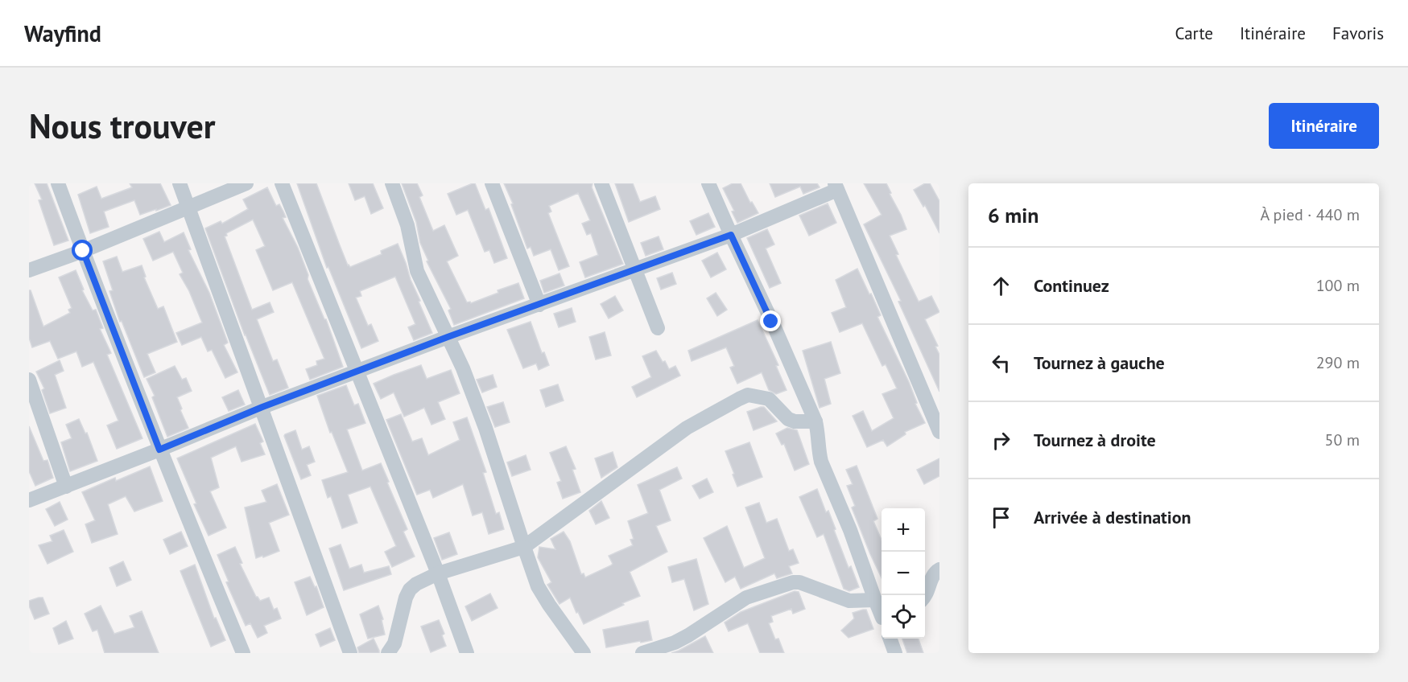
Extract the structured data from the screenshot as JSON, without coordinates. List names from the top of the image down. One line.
{"page":{"header":"Wayfind","nav":["Carte","Itinéraire","Favoris"],"buttons":"Itinéraire","title":"Nous trouver","heading":["6 min","À pied · 440 m"],"list":[["Continuez","100 m"],["Tournez à gauche","290 m"],["Tournez à droite","50 m"],"Arrivée à destination"],"map_buttons":["+","−"]}}
